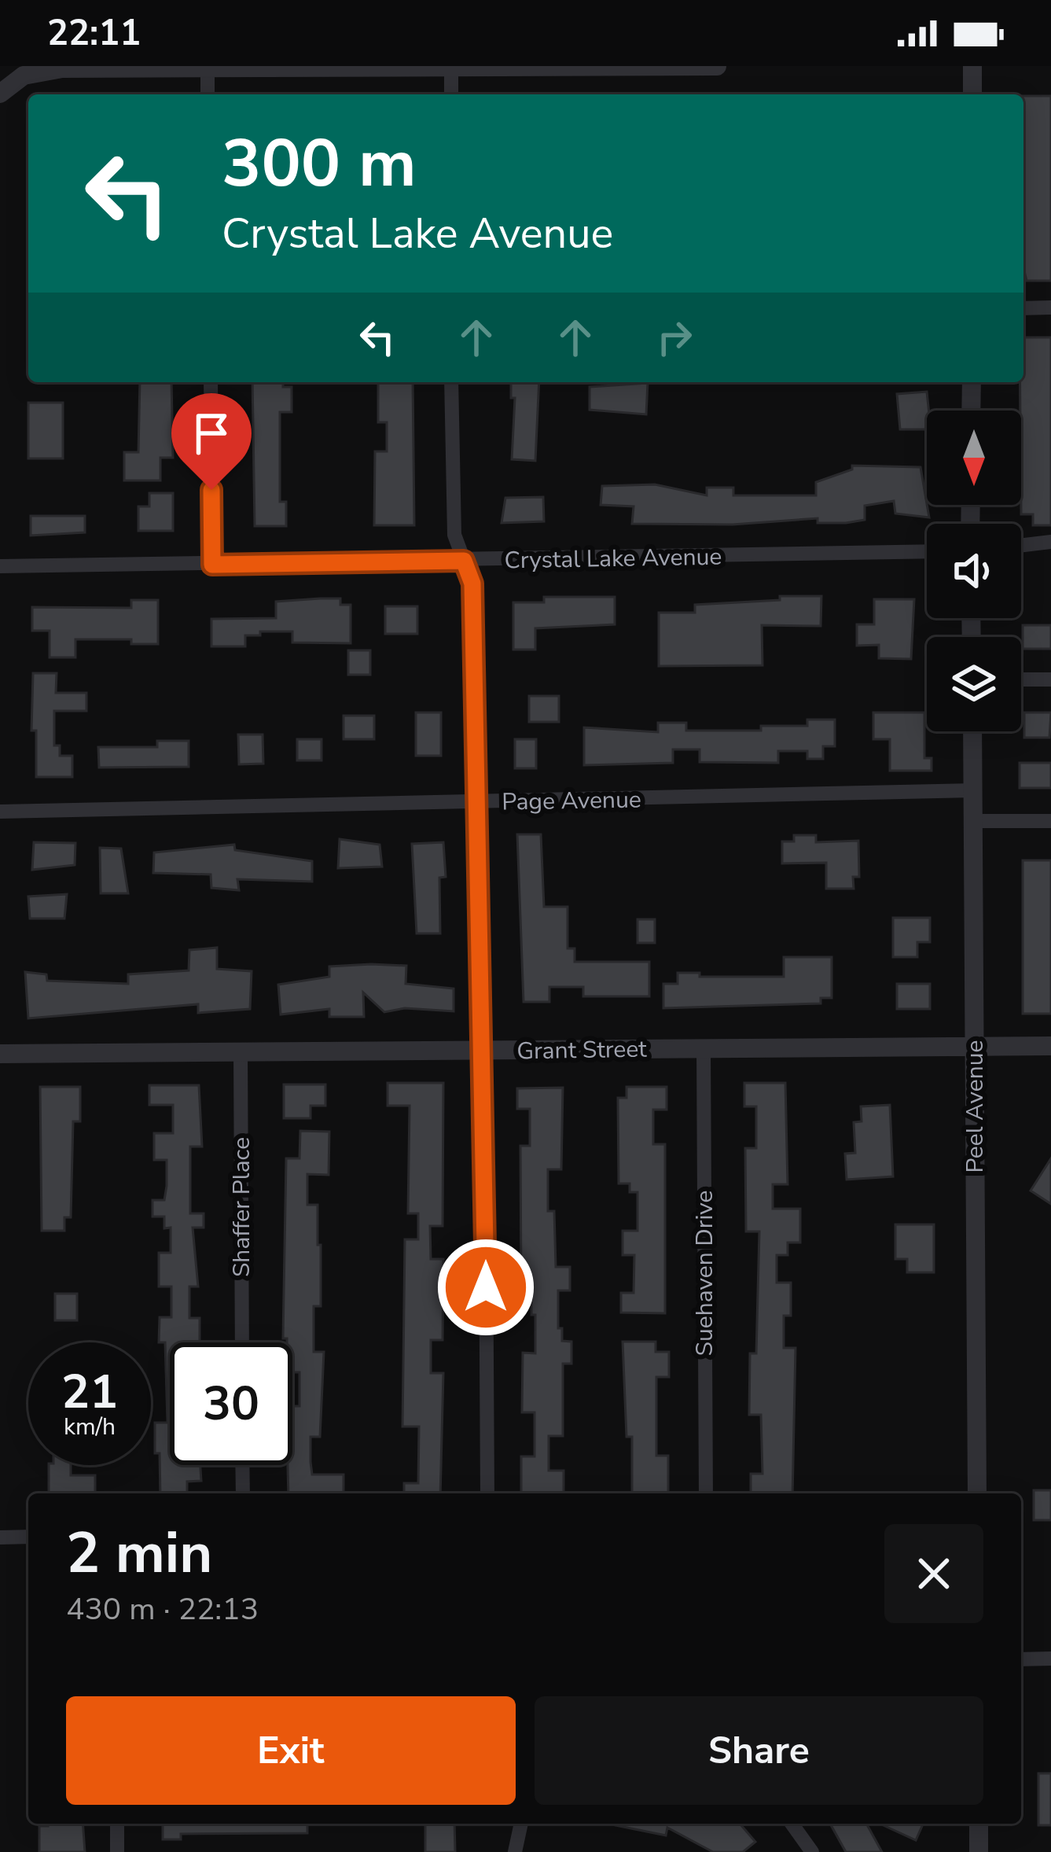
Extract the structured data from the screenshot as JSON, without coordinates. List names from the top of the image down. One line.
{"streets":{"street":["Crystal Lake Avenue","Page Avenue","Grant Street","Peel Avenue","Shaffer Place","Suehaven Drive"]},"crossings":[["Page Avenue","Peel Avenue"],["Grant Street","Peel Avenue"],["Grant Street","Shaffer Place"],["Grant Street","Suehaven Drive"]],"north":"bottom","page":{"status":"22:11","turn":["300 m","Crystal Lake Avenue"],"speed":"21 km/h","limit":"30","heading":["2 min","430 m · 22:13"],"buttons":["Exit","Share"]}}
